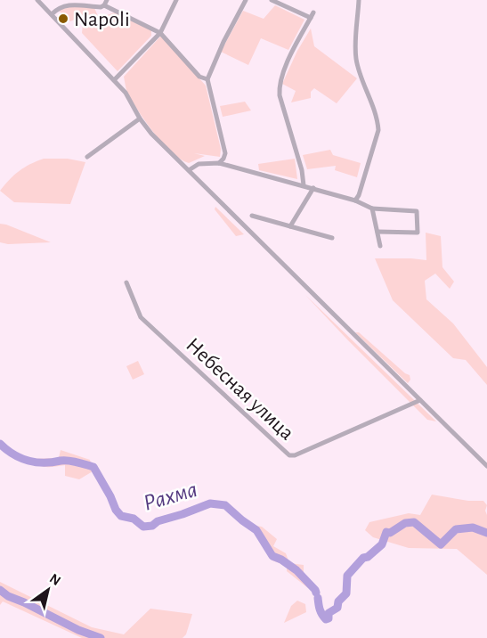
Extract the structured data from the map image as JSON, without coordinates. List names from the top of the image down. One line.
{"streets":{"street":["Небесная улица"]},"water":["Рахма"],"places":["Napoli"],"north":"top right"}
